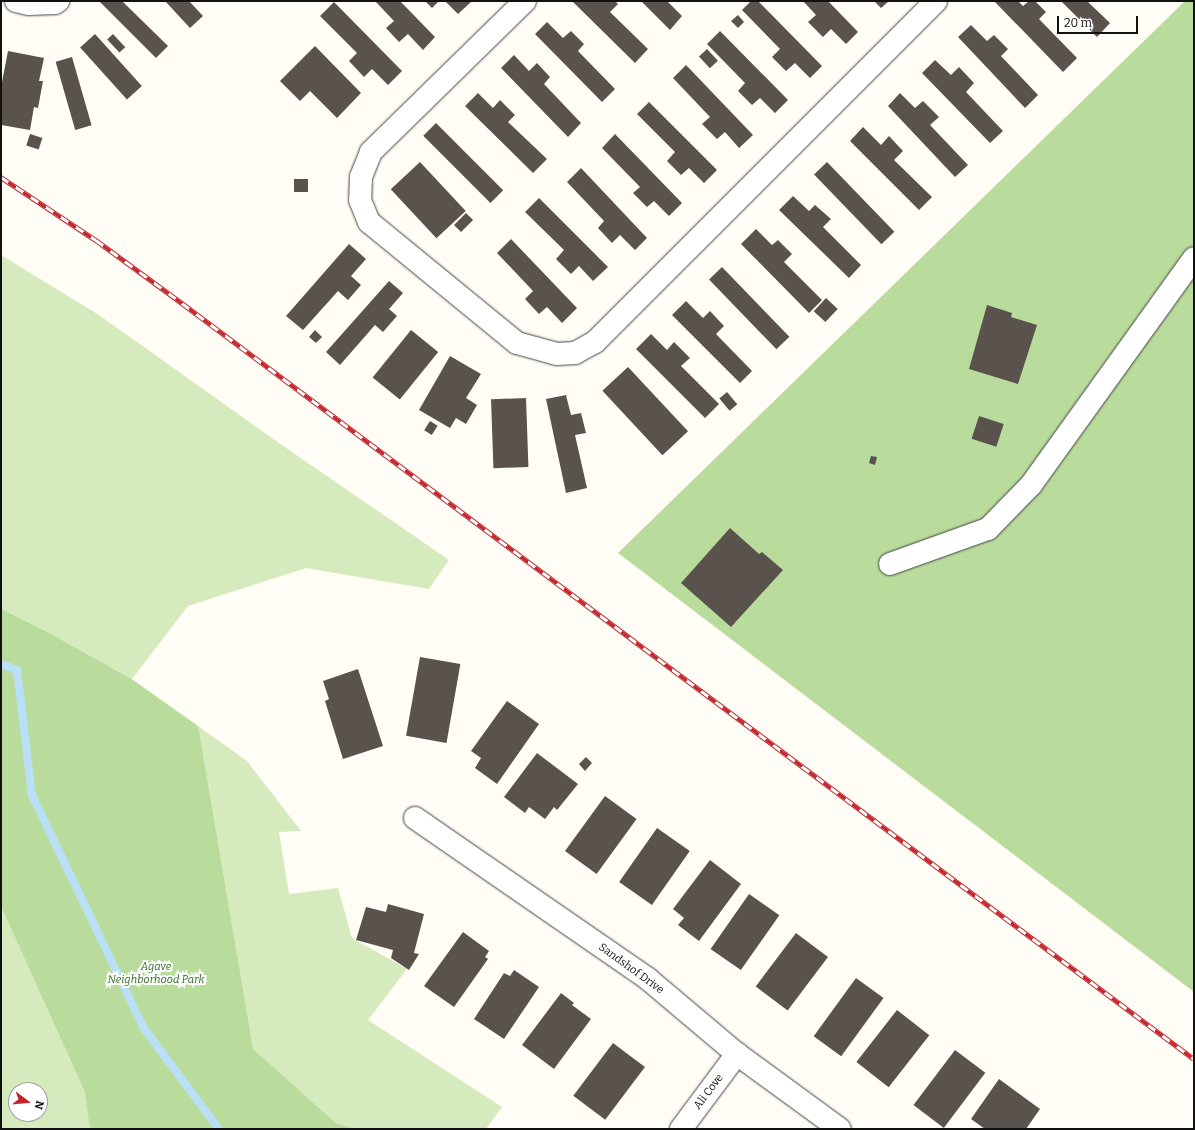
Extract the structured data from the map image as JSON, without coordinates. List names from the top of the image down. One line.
{"streets":{"street":["Sandshof Drive","Ali Cove"]},"crossings":[["Sandshof Drive","Ali Cove"]],"parks":["Agave Neighborhood Park"],"scale_bar":"20 m","north":"right"}
